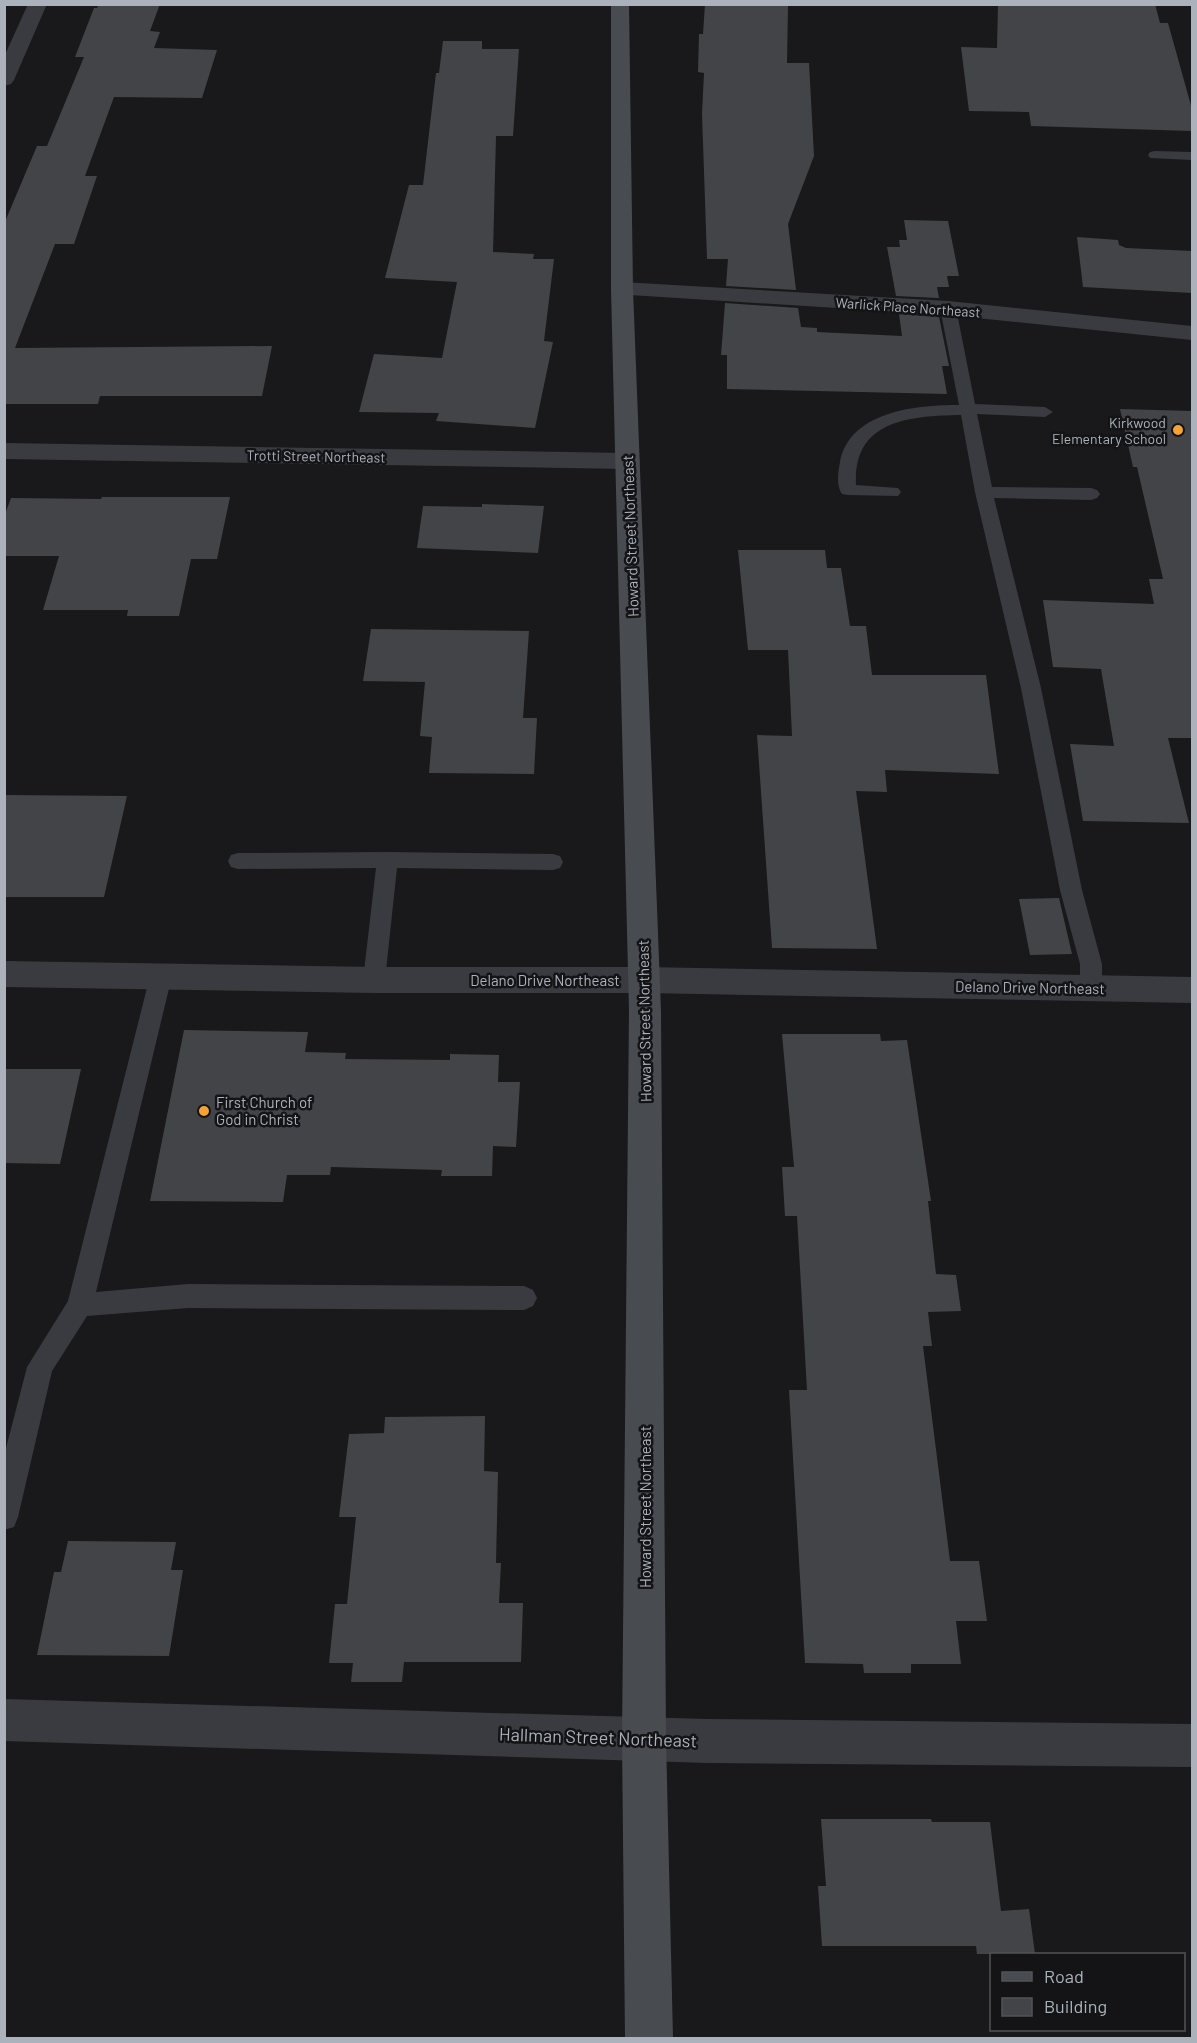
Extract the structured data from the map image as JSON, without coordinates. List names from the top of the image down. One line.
{"streets":{"street":["Warlick Place Northeast","Trotti Street Northeast","Howard Street Northeast","Delano Drive Northeast","Hallman Street Northeast"]},"crossings":[["Warlick Place Northeast","Howard Street Northeast"],["Trotti Street Northeast","Howard Street Northeast"],["Howard Street Northeast","Delano Drive Northeast"],["Howard Street Northeast","Hallman Street Northeast"]],"places":["Kirkwood Elementary School","First Church of God in Christ"],"legend":["Road","Building"]}
